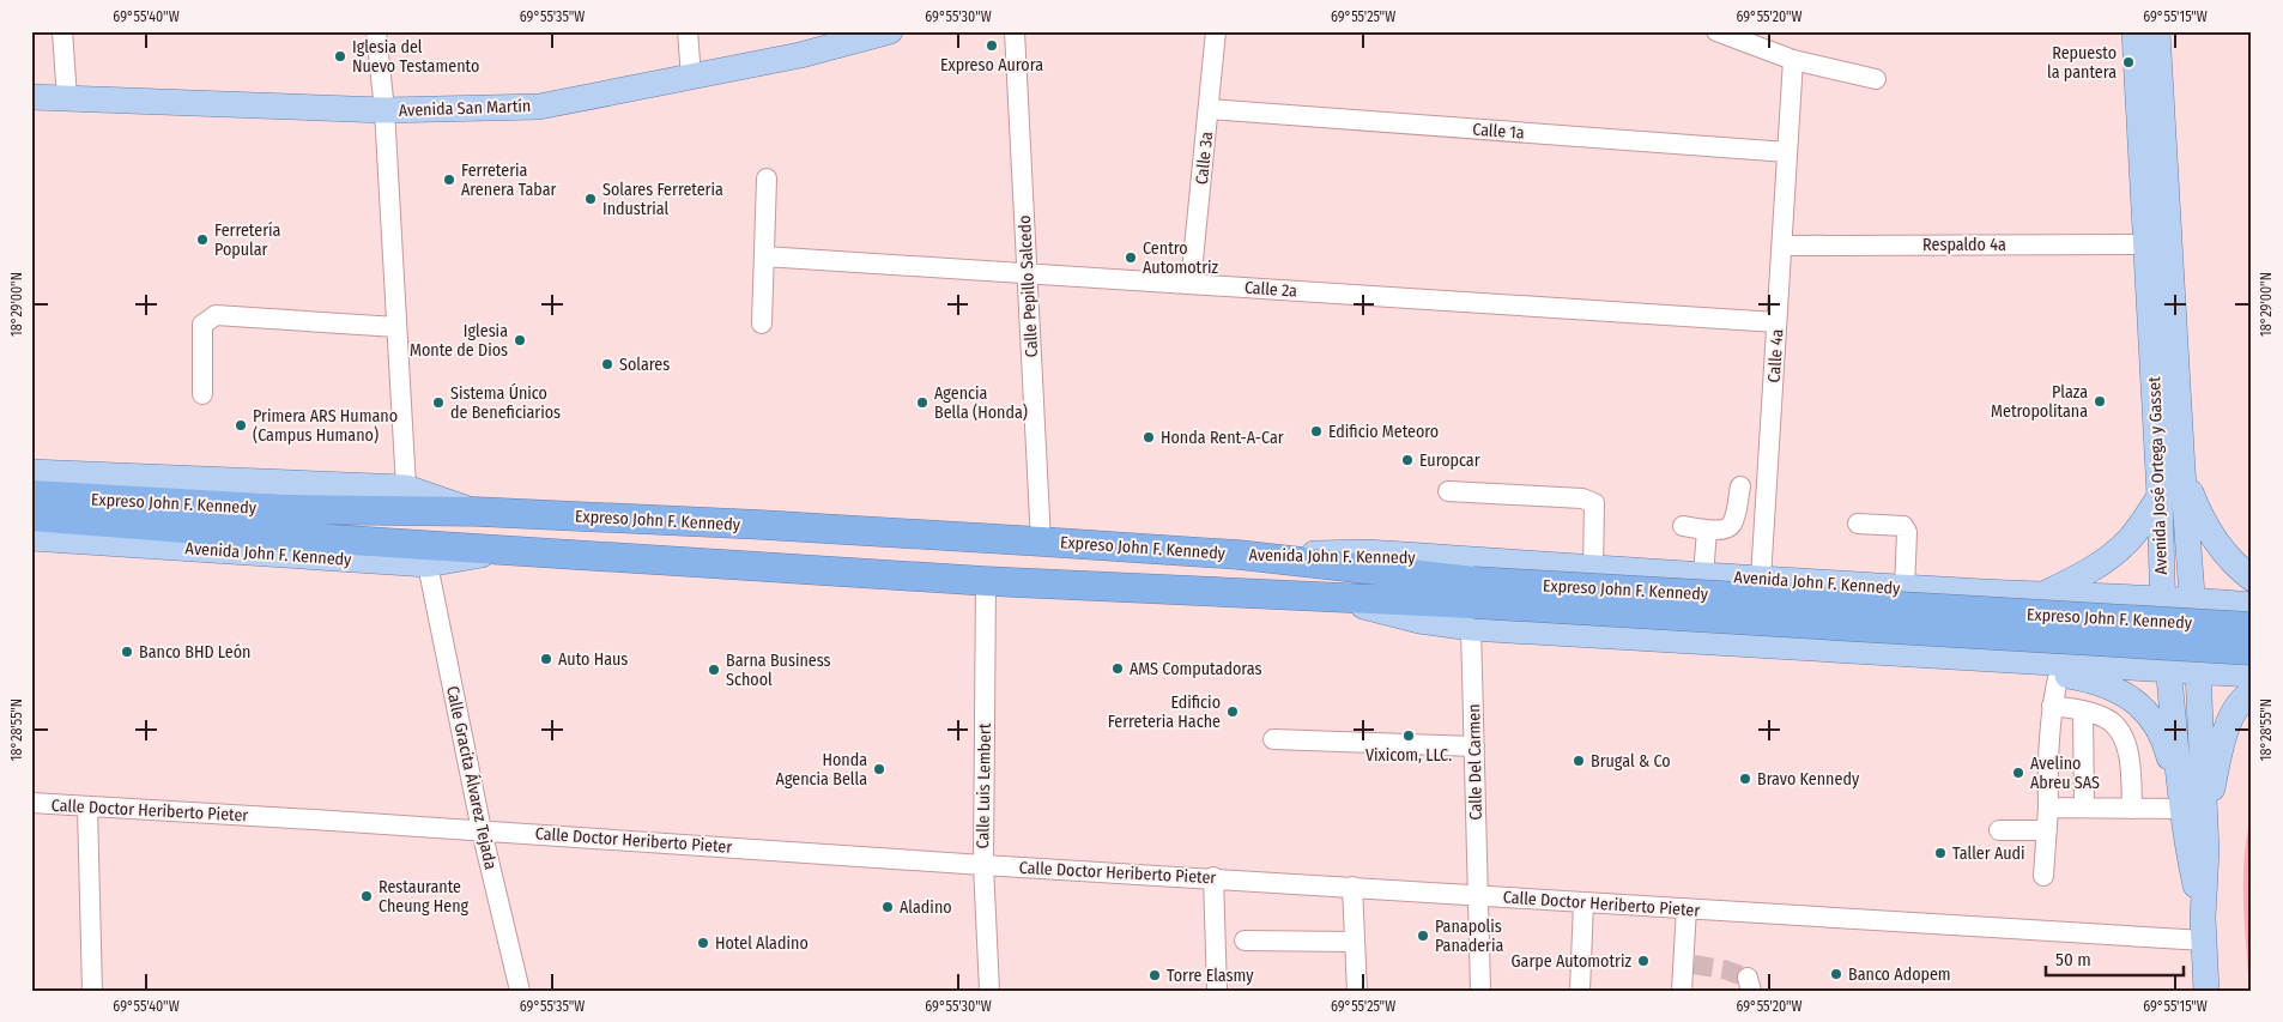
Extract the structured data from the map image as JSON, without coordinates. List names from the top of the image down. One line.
{"streets":{"highway":["Expreso John F. Kennedy"],"main road":["Avenida San Martín","Avenida José Ortega y Gasset","Avenida John F. Kennedy"],"street":["Calle 1a","Calle 3a","Respaldo 4a","Calle Pepillo Salcedo","Calle 2a","Calle 4a","Calle Del Carmen","Calle Gracita Álvarez Tejada","Calle Luis Lembert","Calle Doctor Heriberto Pieter"]},"crossings":[["Calle 1a","Calle 3a"],["Calle 1a","Calle 4a"],["Calle 3a","Calle 2a"],["Respaldo 4a","Calle 4a"],["Respaldo 4a","Avenida José Ortega y Gasset"],["Calle Pepillo Salcedo","Calle 2a"],["Calle Pepillo Salcedo","Expreso John F. Kennedy"],["Calle 2a","Calle 4a"],["Calle 4a","Avenida John F. Kennedy"],["Avenida José Ortega y Gasset","Avenida John F. Kennedy"],["Avenida José Ortega y Gasset","Calle Doctor Heriberto Pieter"],["Expreso John F. Kennedy","Avenida John F. Kennedy"],["Expreso John F. Kennedy","Calle Del Carmen"],["Expreso John F. Kennedy","Calle Luis Lembert"],["Avenida John F. Kennedy","Calle Gracita Álvarez Tejada"],["Calle Del Carmen","Calle Doctor Heriberto Pieter"],["Calle Gracita Álvarez Tejada","Calle Doctor Heriberto Pieter"],["Calle Luis Lembert","Calle Doctor Heriberto Pieter"]],"places":["Expreso Aurora","Iglesia del Nuevo Testamento","Repuesto la pantera","Ferreteria Arenera Tabar","Solares Ferreteria Industrial","Ferretería Popular","Centro Automotriz","Iglesia Monte de Dios","Solares","Plaza Metropolitana","Sistema Único de Beneficiarios","Agencia Bella (Honda)","Primera ARS Humano (Campus Humano)","Edificio Meteoro","Honda Rent-A-Car","Europcar","Banco BHD León","Auto Haus","AMS Computadoras","Barna Business School","Edificio Ferreteria Hache","Vixicom, LLC.","Brugal & Co","Honda Agencia Bella","Avelino Abreu SAS","Bravo Kennedy","Taller Audi","Restaurante Cheung Heng","Aladino","Panapolis Panaderia","Hotel Aladino","Garpe Automotriz","Banco Adopem","Torre Elasmy"],"scale_bar":"50 m","coordinates":["69°55'40\"W","69°55'35\"W","69°55'30\"W","69°55'25\"W","69°55'20\"W","69°55'15\"W","18°29'00\"N","18°28'55\"N"]}
